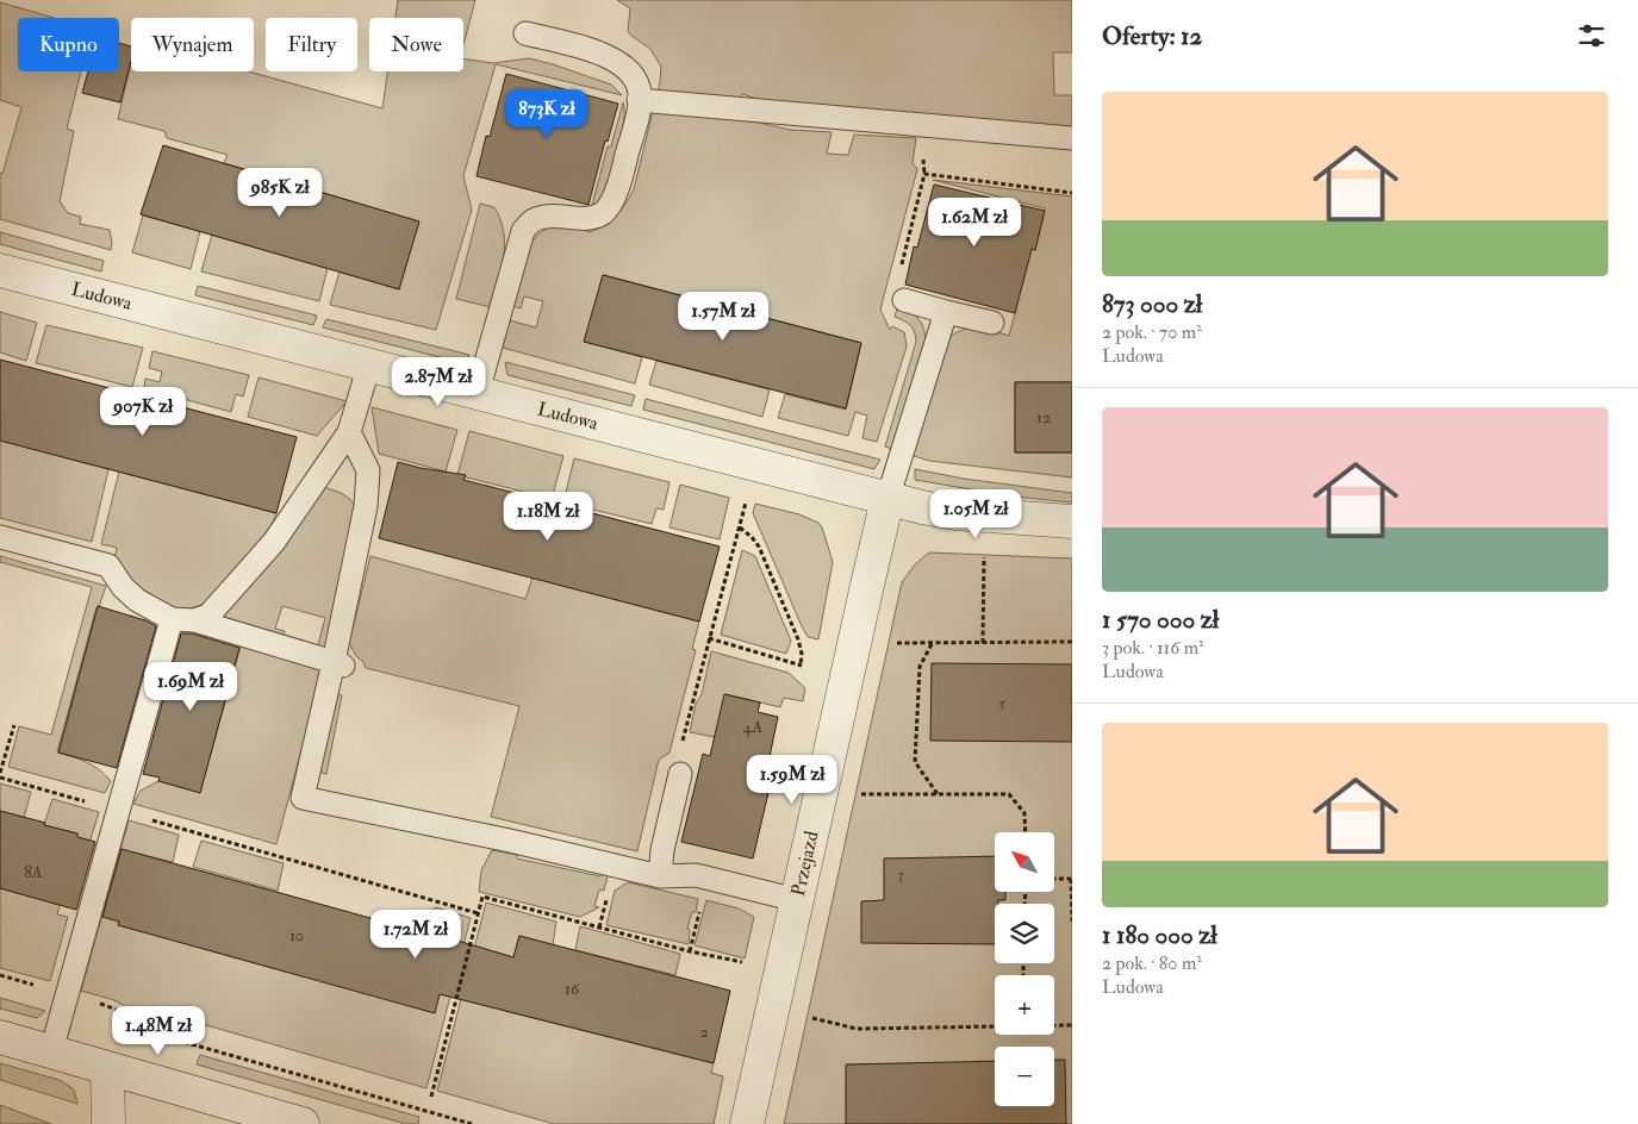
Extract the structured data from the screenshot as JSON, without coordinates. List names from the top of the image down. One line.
{"streets":{"street":["Ludowa","Przejazd"]},"crossings":[["Ludowa","Przejazd"]],"house_numbers":["12","5","4A","8A","3","10","16","2"],"north":"top left","page":{"heading":"Oferty: 12","chip":["Kupno","Wynajem","Filtry","Nowe"],"list":[{"name":"873 000 zł","note":"2 pok. · 70 m² · Ludowa"},{"name":"1 570 000 zł","note":"3 pok. · 116 m² · Ludowa"},{"name":"1 180 000 zł","note":"2 pok. · 80 m² · Ludowa"}],"price":["873K zł","985K zł","1.62M zł","1.57M zł","2.87M zł","907K zł","1.05M zł","1.18M zł","1.69M zł","1.59M zł","1.72M zł","1.48M zł"],"map_buttons":["+","−"]}}
